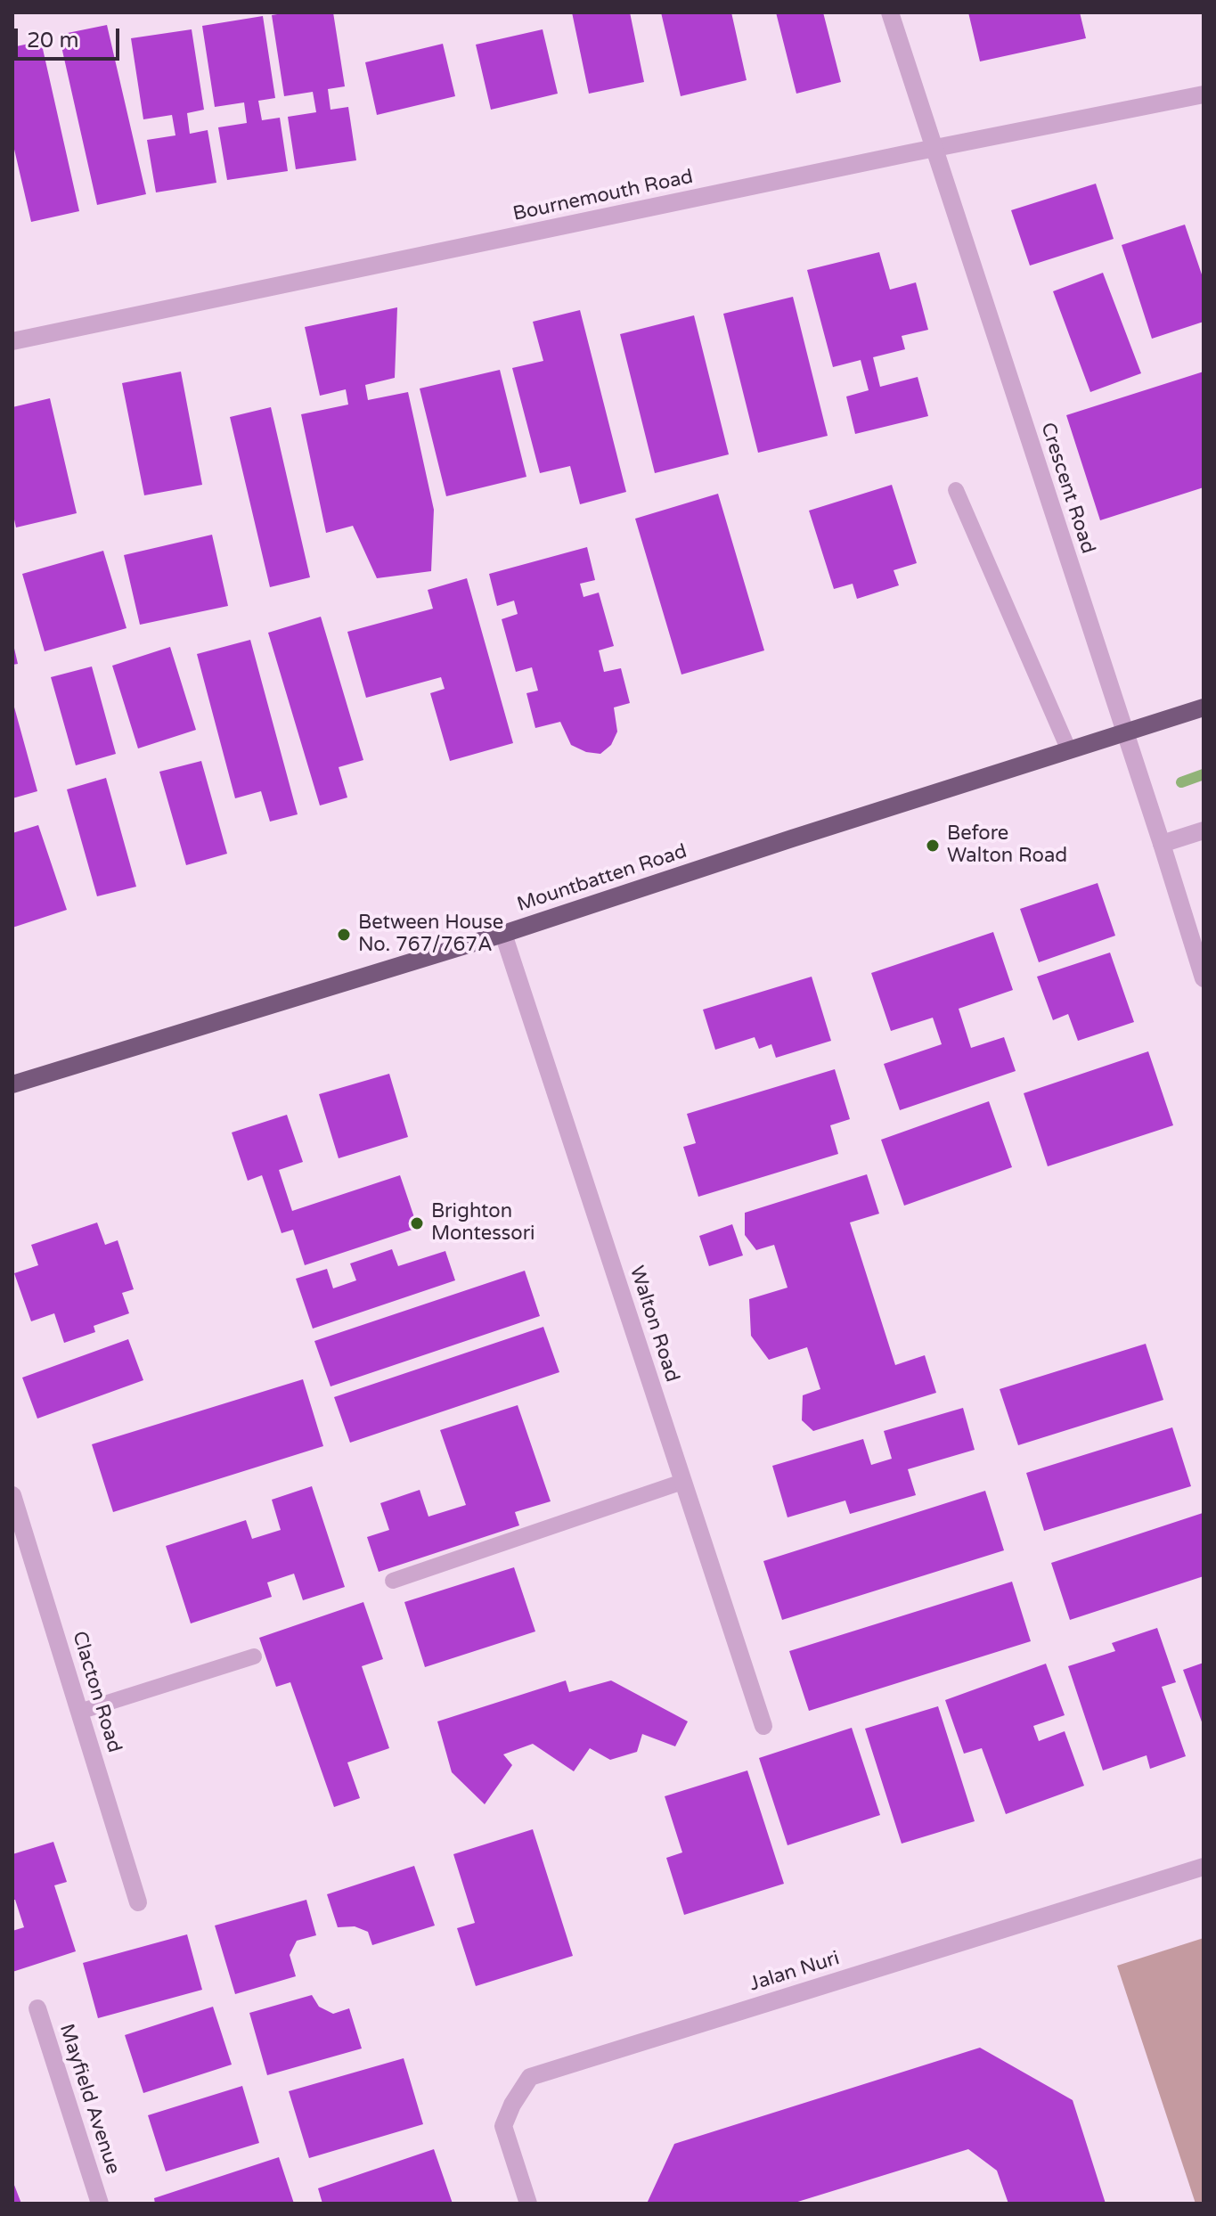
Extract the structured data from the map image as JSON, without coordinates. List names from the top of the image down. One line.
{"streets":{"main road":["Mountbatten Road"],"street":["Bournemouth Road","Crescent Road","Walton Road","Clacton Road","Jalan Nuri","Mayfield Avenue"]},"crossings":[["Bournemouth Road","Crescent Road"],["Crescent Road","Mountbatten Road"],["Mountbatten Road","Walton Road"]],"places":["Before Walton Road","Between House No. 767/767A","Brighton Montessori"],"scale_bar":"20 m"}
